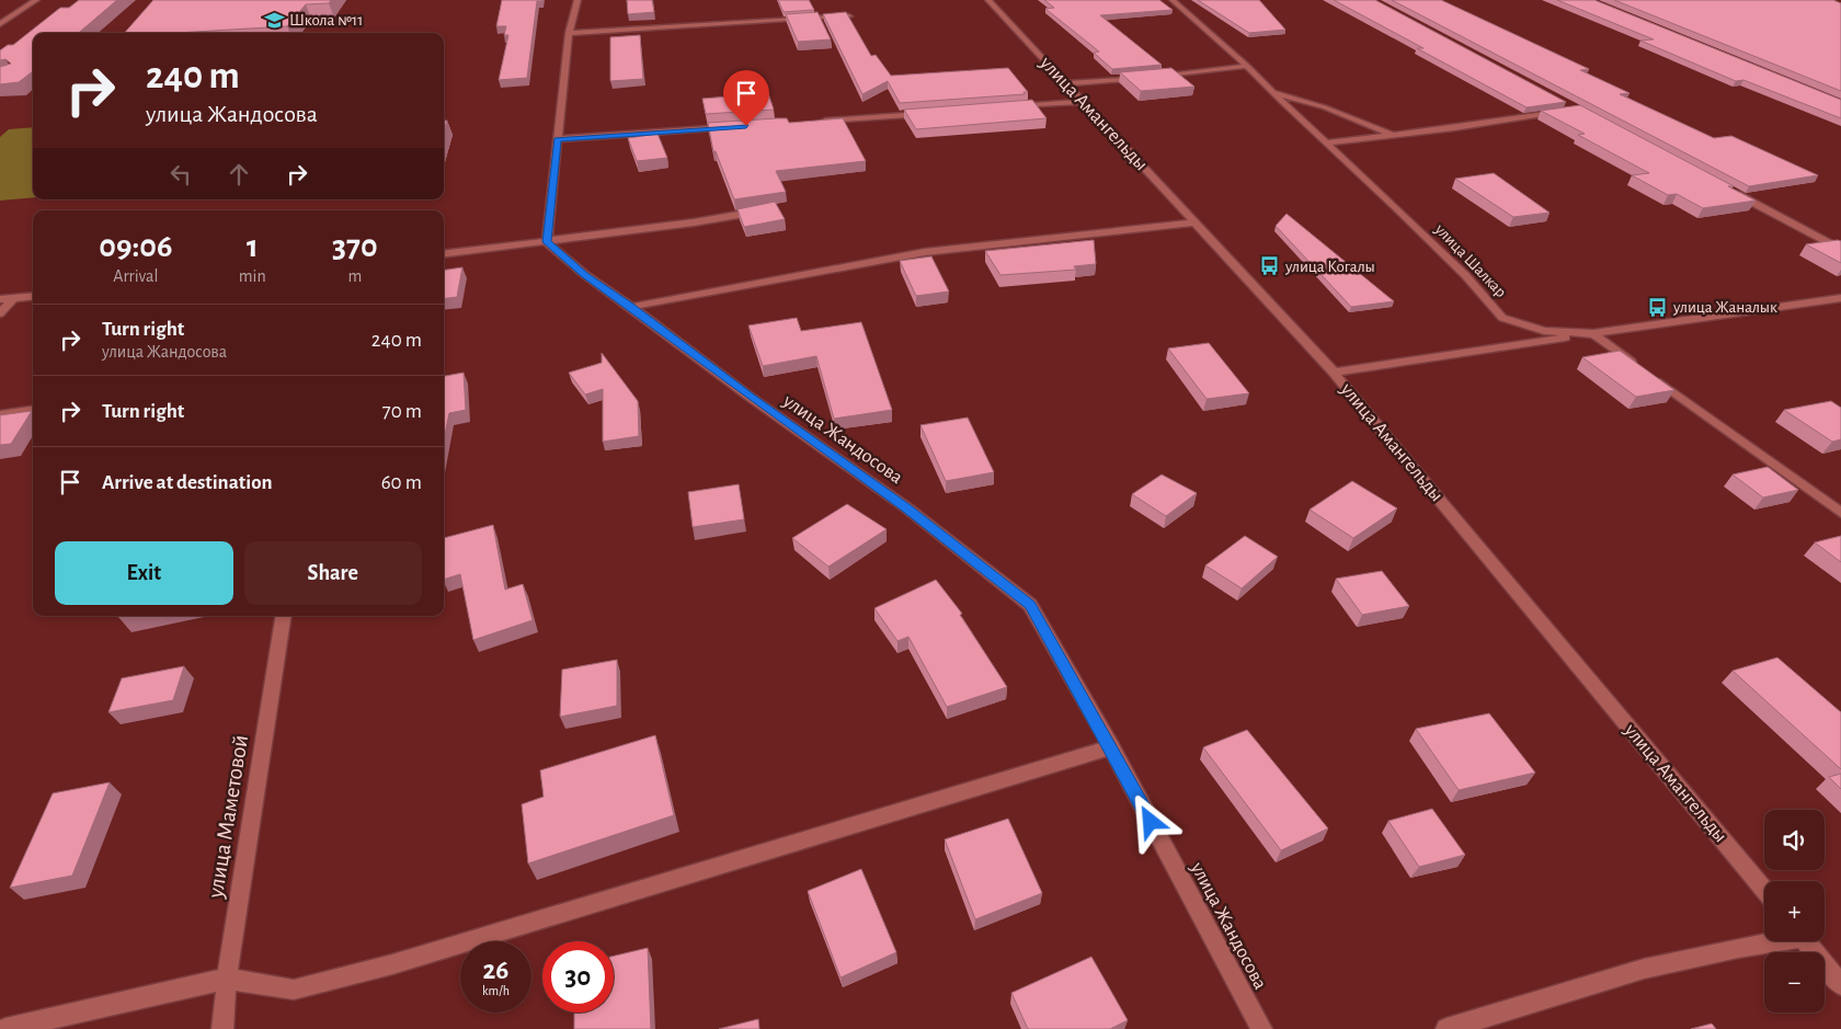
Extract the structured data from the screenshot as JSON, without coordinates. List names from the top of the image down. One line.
{"streets":{"street":["улица Амангельды","улица Шалкар","улица Жандосова","улица Маметовой"]},"places":{"school or university":["Школа №11"],"bus stop":["улица Когалы","улица Жаналык"]},"page":{"turn":["240 m","улица Жандосова"],"eta":["09:06","Arrival","1","min","370","m"],"list":[{"name":"Turn right","note":"улица Жандосова","value":"240 m"},{"name":"Turn right","value":"70 m"},{"name":"Arrive at destination","value":"60 m"}],"buttons":["Exit","Share"],"map_buttons":["+","−"],"speed":"26 km/h","limit":"30"}}
